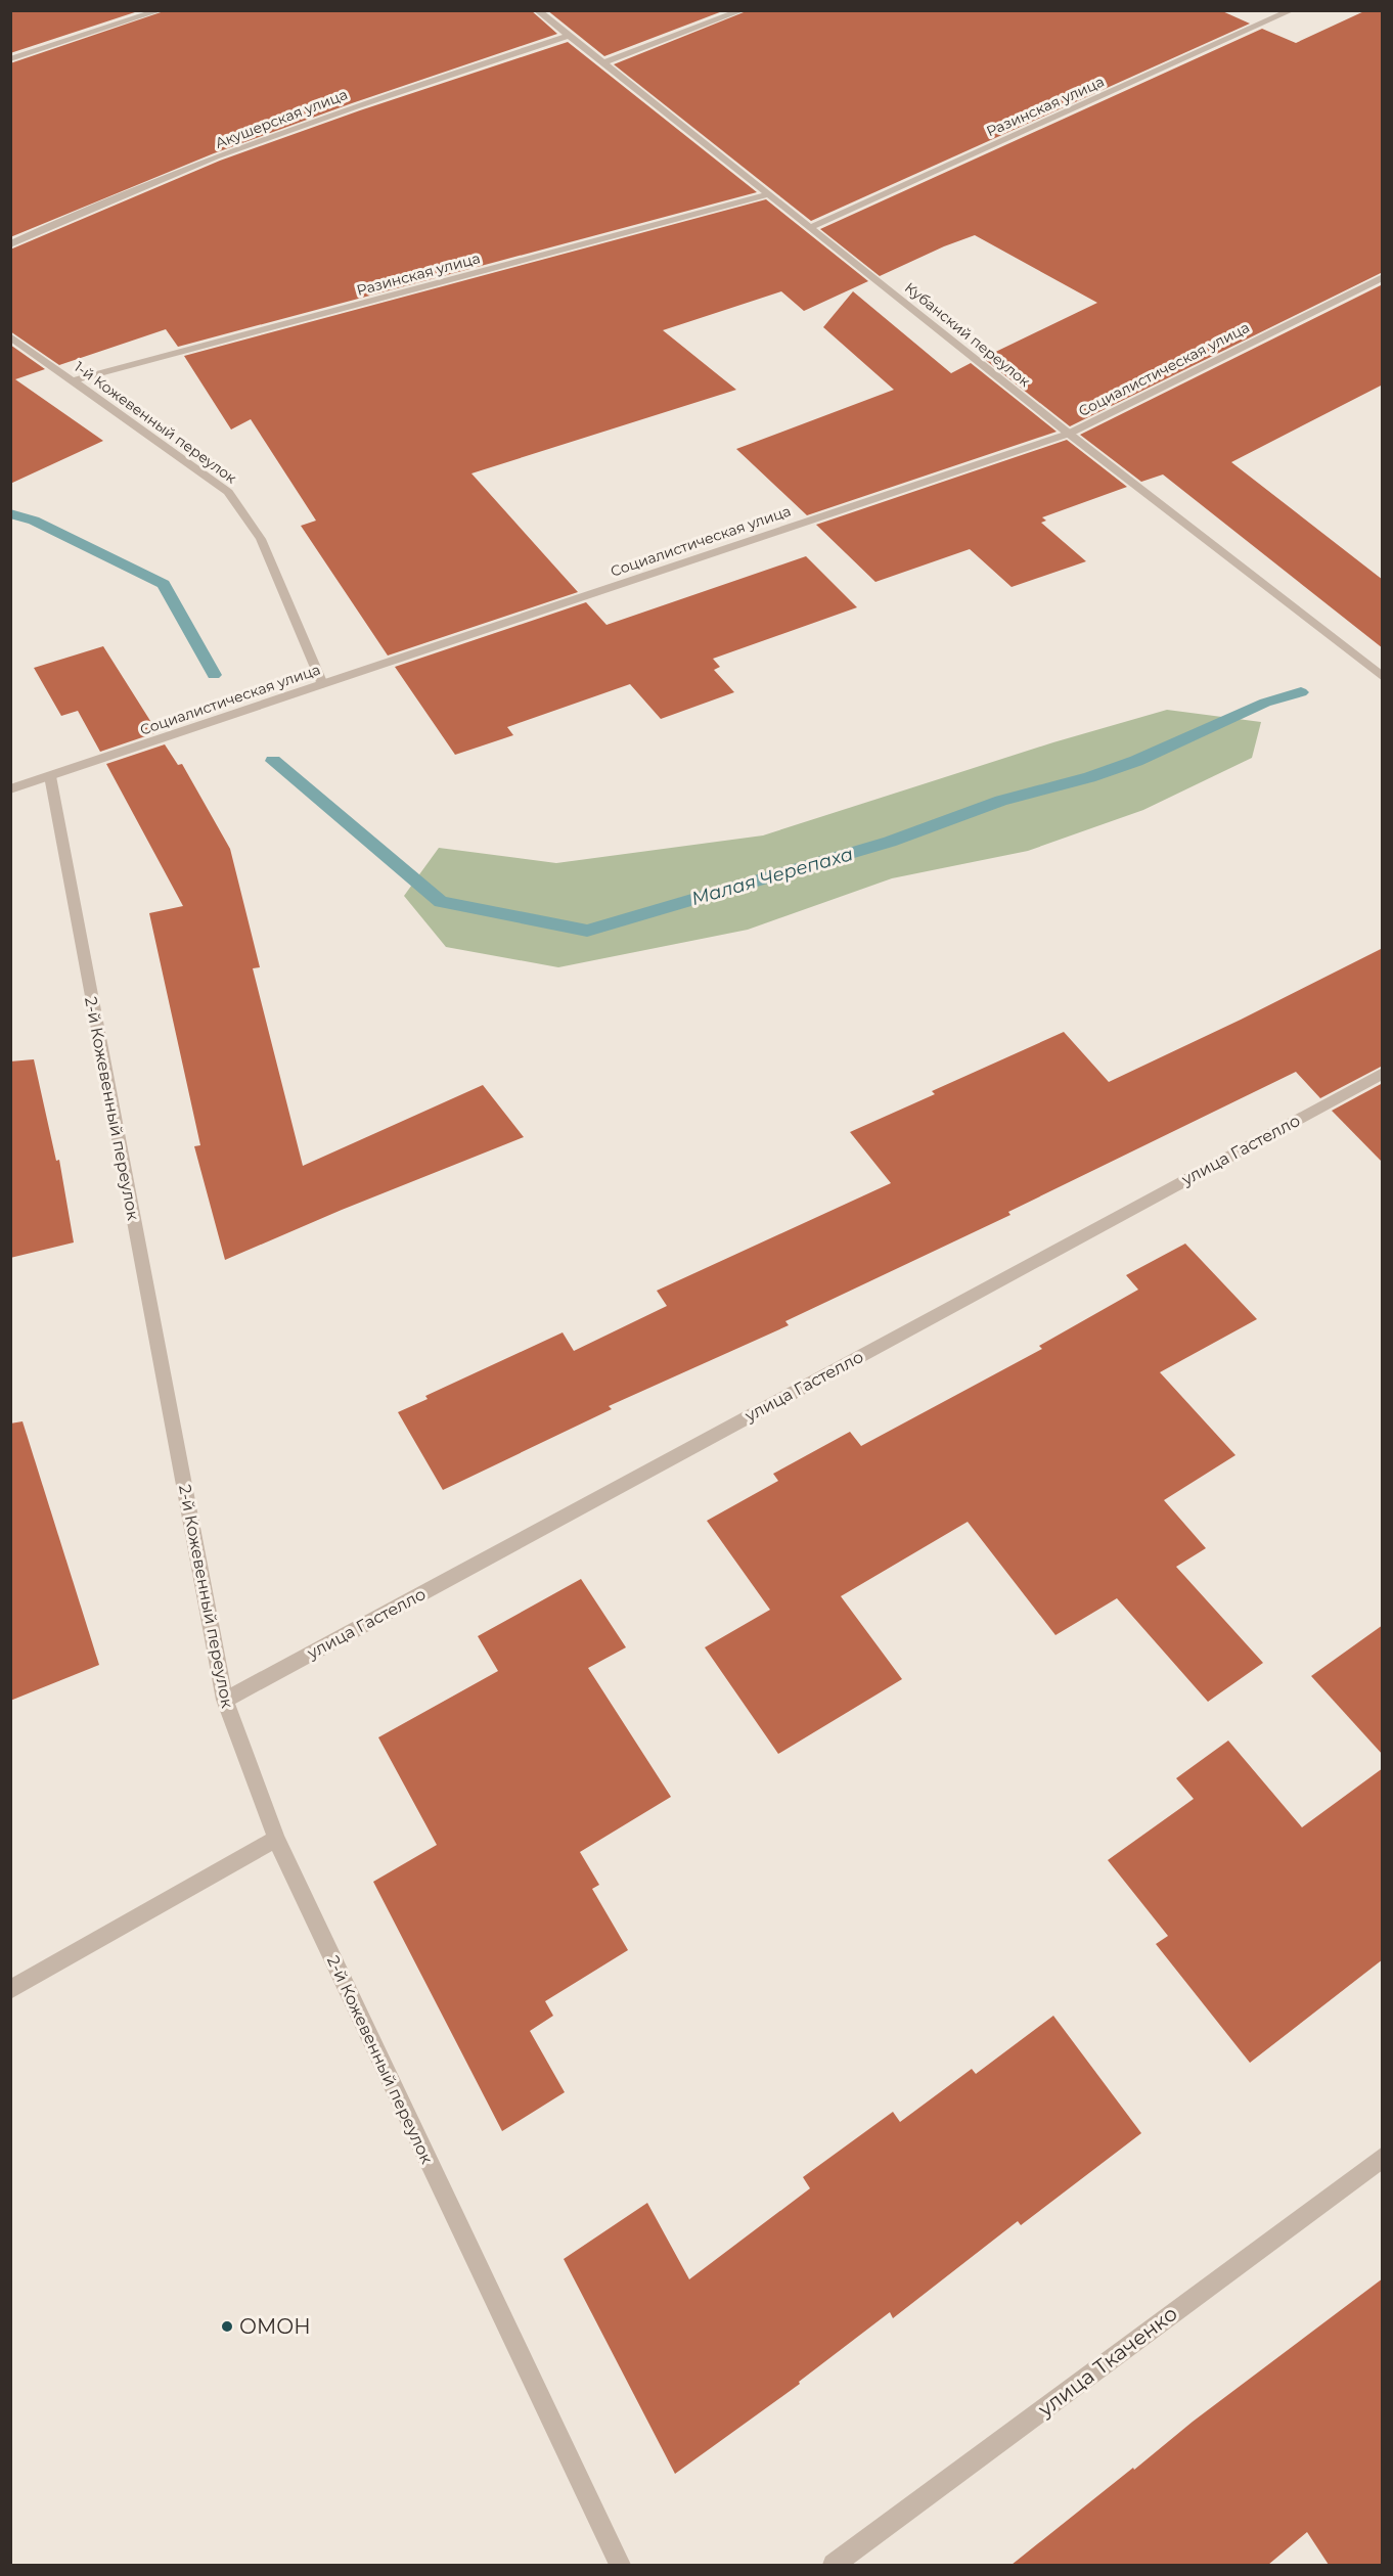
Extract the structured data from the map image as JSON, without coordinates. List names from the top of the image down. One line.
{"streets":{"street":["Разинская улица","Акушерская улица","Кубанский переулок","Социалистическая улица","1-й Кожевенный переулок","2-й Кожевенный переулок","улица Гастелло","улица Ткаченко"]},"crossings":[["Разинская улица","Кубанский переулок"],["Разинская улица","1-й Кожевенный переулок"],["Акушерская улица","Кубанский переулок"],["Кубанский переулок","Социалистическая улица"],["Социалистическая улица","1-й Кожевенный переулок"],["Социалистическая улица","2-й Кожевенный переулок"],["2-й Кожевенный переулок","улица Гастелло"]],"water":["Малая Черепаха"],"places":["ОМОН"]}
